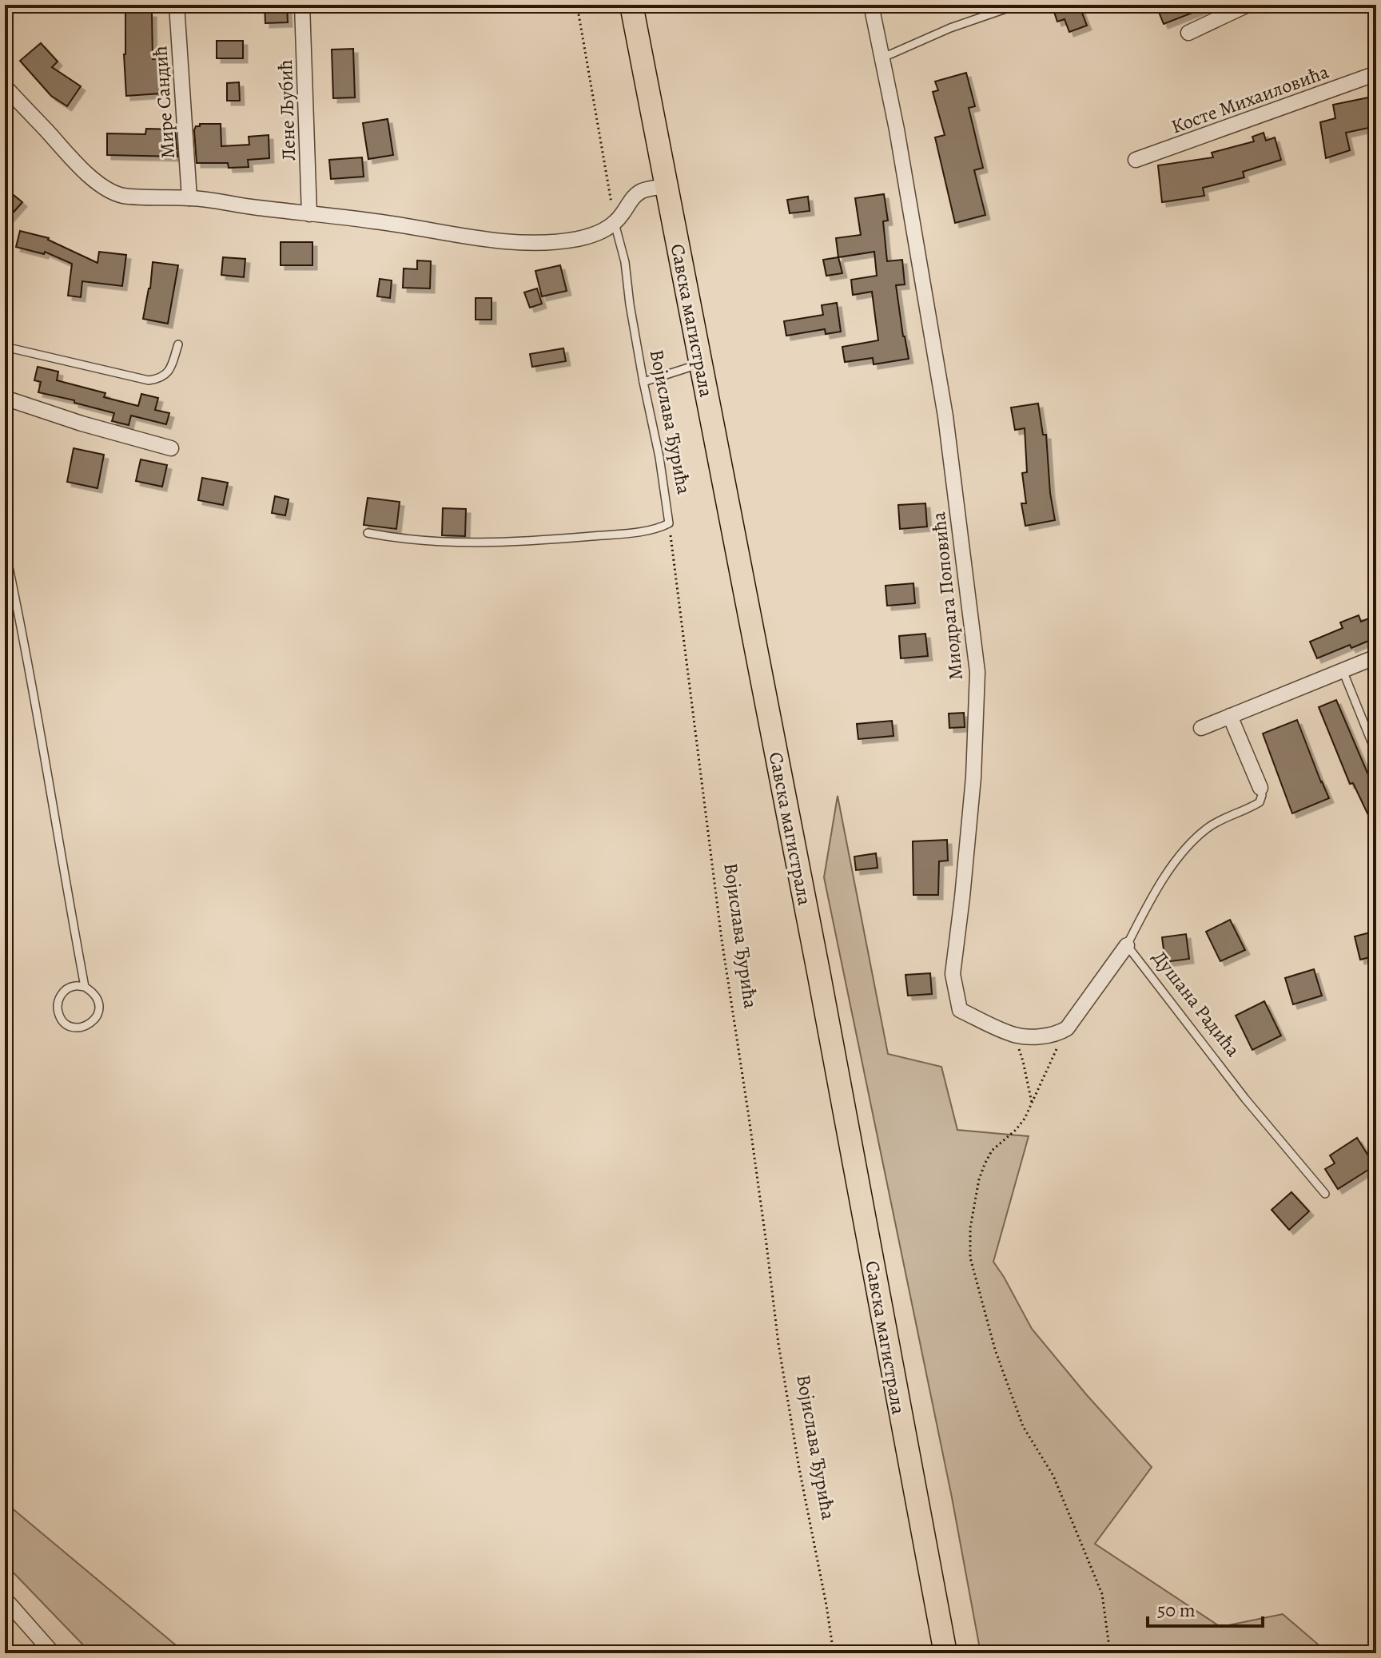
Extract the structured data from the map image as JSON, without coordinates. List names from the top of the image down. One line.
{"streets":{"main road":["Савска магистрала"],"street":["Косте Михаиловића","Мире Сандић","Лене Љубић","Миодрага Поповића","Душана Радића"],"lane":["Војислава Ђурића"]},"scale_bar":"50 m"}
